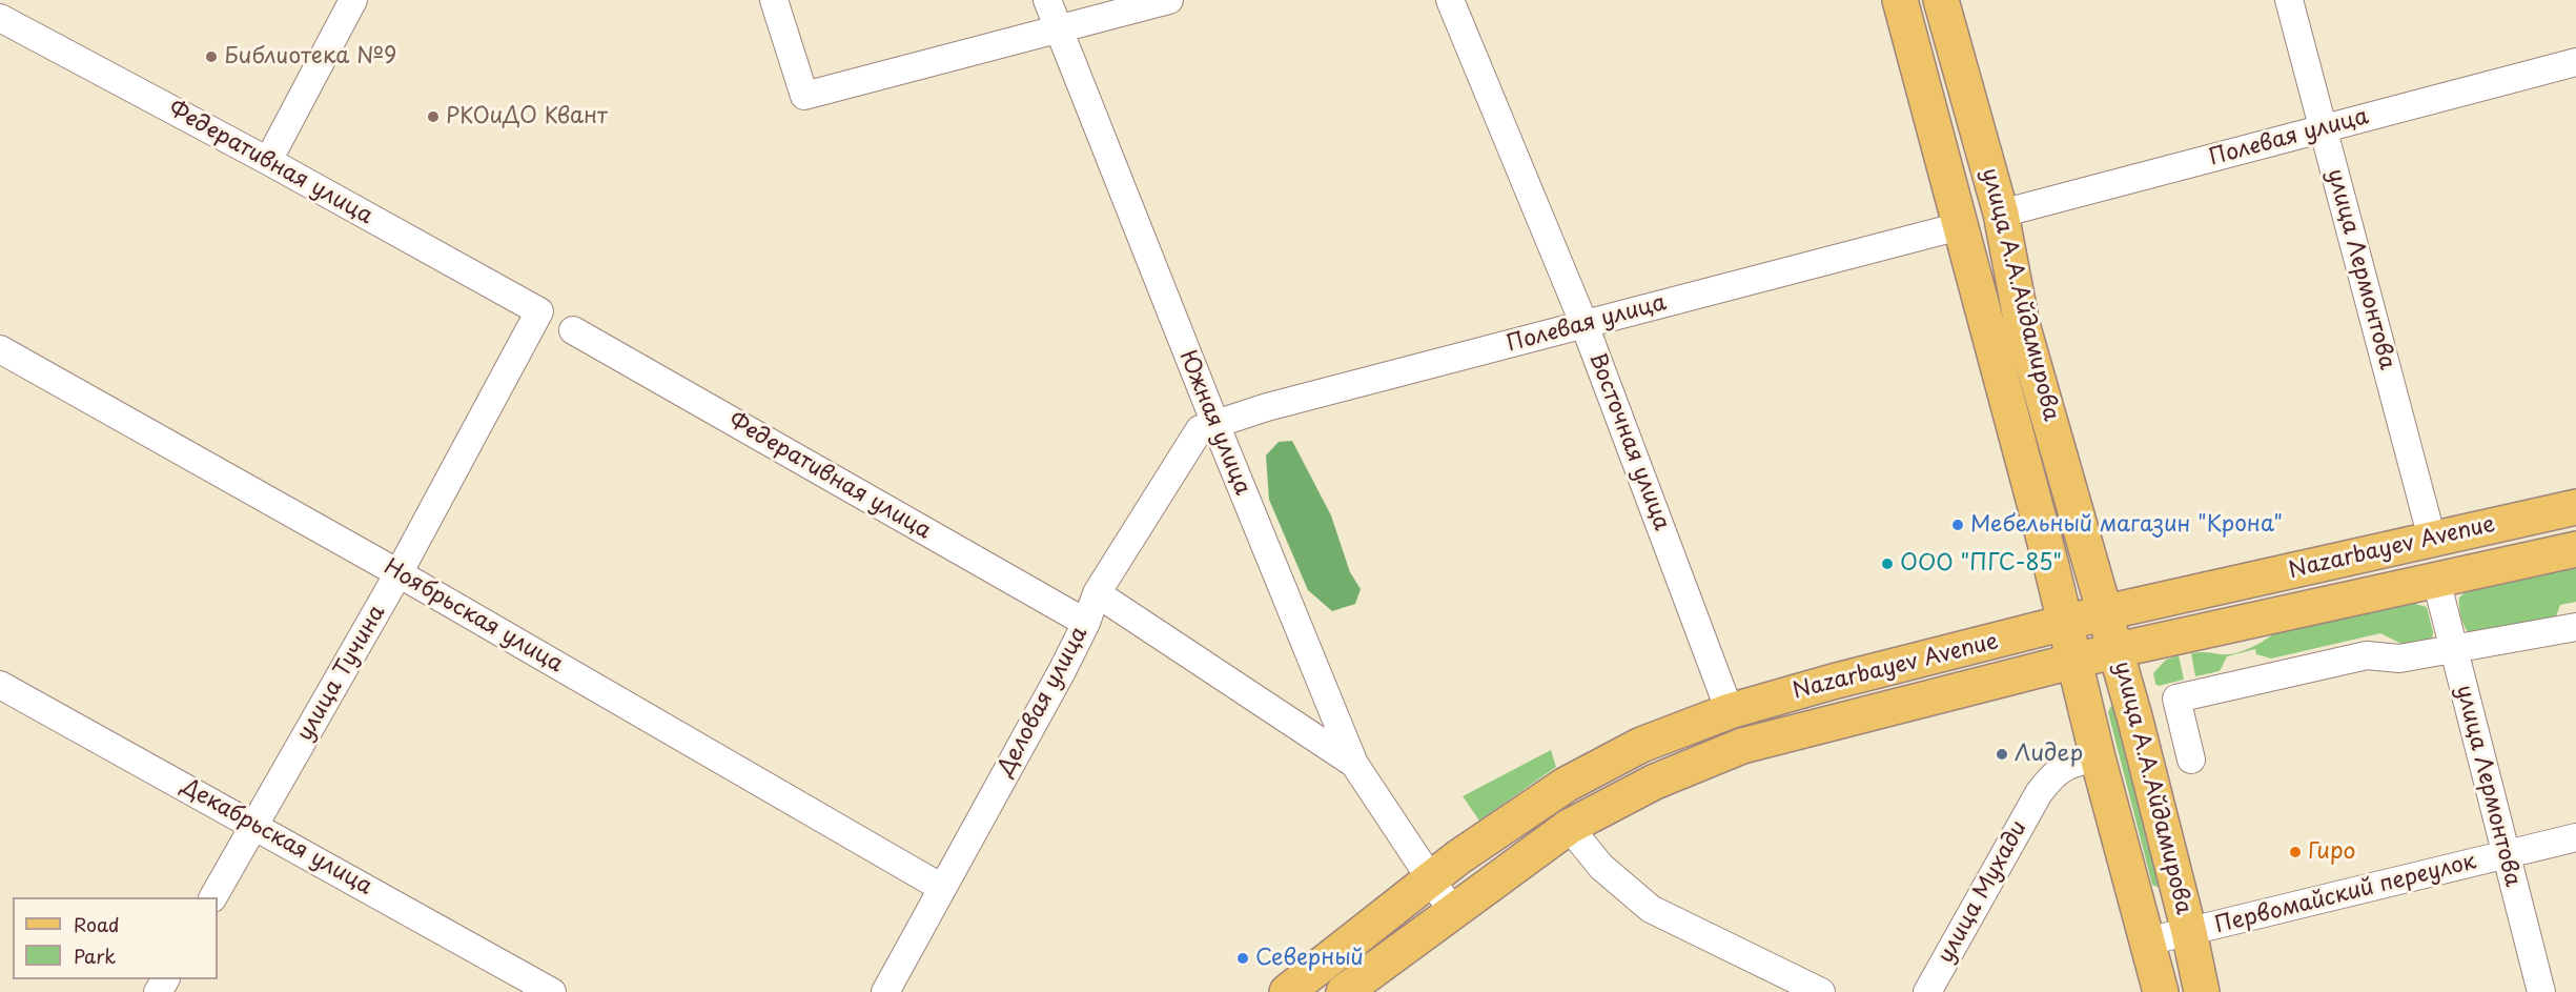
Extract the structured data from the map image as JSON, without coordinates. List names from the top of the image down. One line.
{"streets":{"main road":["улица А.А.Айдамирова","Nazarbayev Avenue"],"street":["Полевая улица","Федеративная улица","улица Лермонтова","Южная улица","Восточная улица","Ноябрьская улица","улица Тучина","Деловая улица","Декабрьская улица","улица Мухади","Первомайский переулок"]},"crossings":[["Полевая улица","улица Лермонтова"],["Полевая улица","улица А.А.Айдамирова"],["Полевая улица","Южная улица"],["Полевая улица","Восточная улица"],["Полевая улица","Деловая улица"],["Федеративная улица","улица Тучина"],["Федеративная улица","Деловая улица"],["улица Лермонтова","Nazarbayev Avenue"],["улица Лермонтова","Первомайский переулок"],["улица А.А.Айдамирова","Nazarbayev Avenue"],["улица А.А.Айдамирова","улица Мухади"],["улица А.А.Айдамирова","Первомайский переулок"],["Южная улица","Nazarbayev Avenue"],["Южная улица","Деловая улица"],["Восточная улица","Nazarbayev Avenue"],["Ноябрьская улица","улица Тучина"],["Ноябрьская улица","Деловая улица"],["улица Тучина","Декабрьская улица"]],"places":["Библиотека №9","РКОиДО Квант","Мебельный магазин \"Крона\"","ООО \"ПГС-85\"","Лидер","Гиро","Северный"],"legend":["Road","Park"]}
